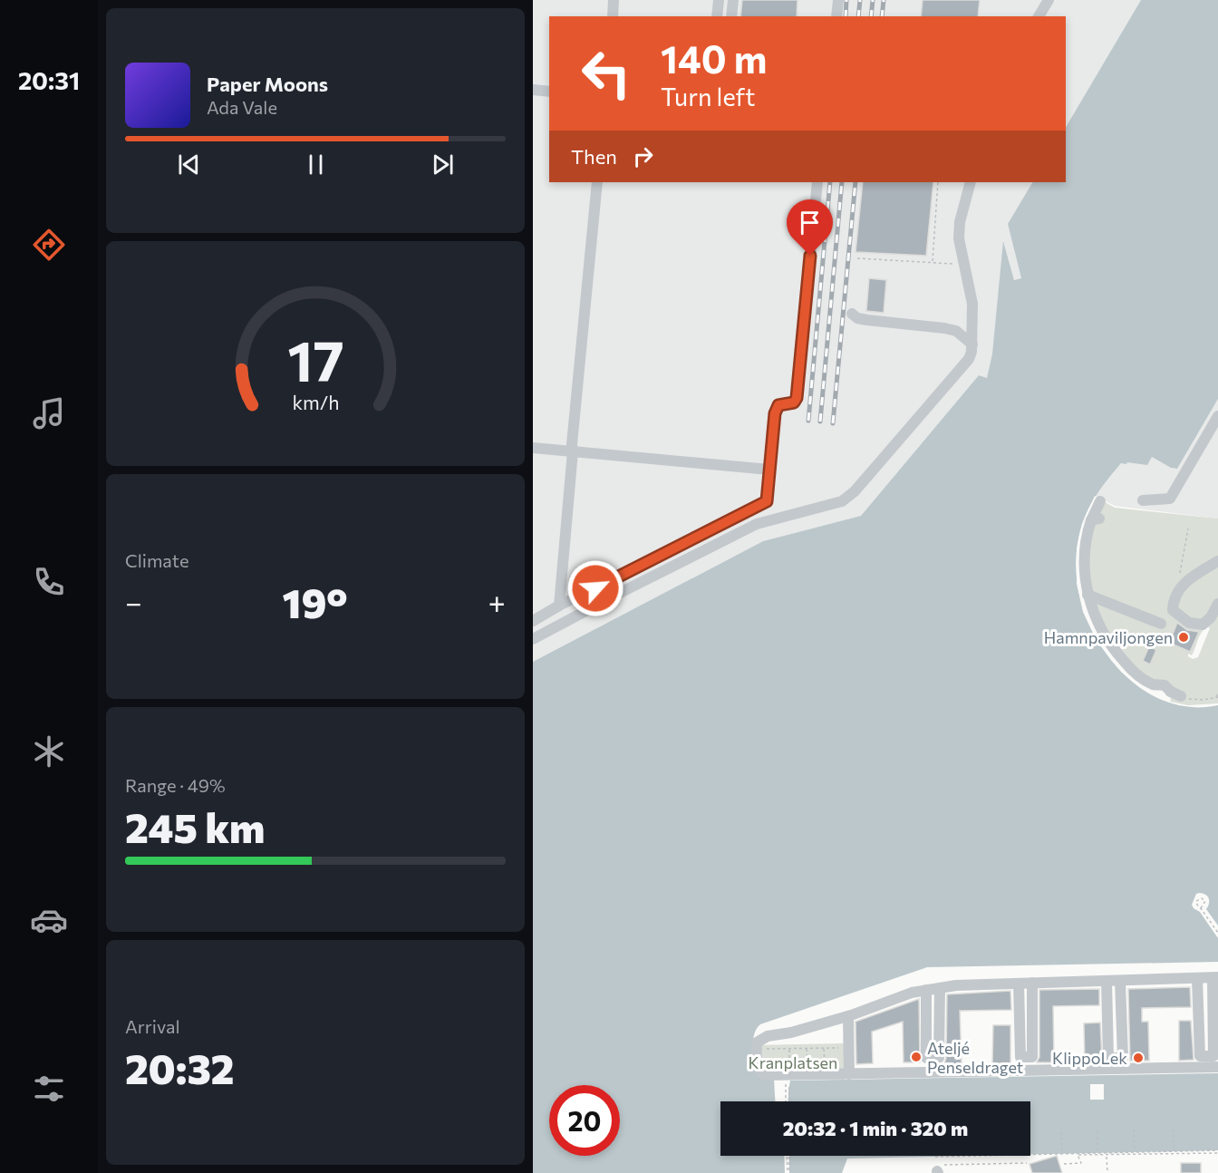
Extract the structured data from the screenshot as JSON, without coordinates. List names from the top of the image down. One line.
{"parks":["Kranplatsen"],"places":["Hamnpaviljongen","Ateljé Penseldraget","KlippoLek"],"page":{"tabs":"20:31","turn":["140 m","Turn left"],"song":["Paper Moons","Ada Vale"],"then":"Then","tile":["Climate",["Range · 49%","245 km"],["Arrival","20:32"]],"heat":["−","19°","+"],"limit":"20","trip":"20:32 · 1 min · 320 m","gauge":["17","km/h"]}}
